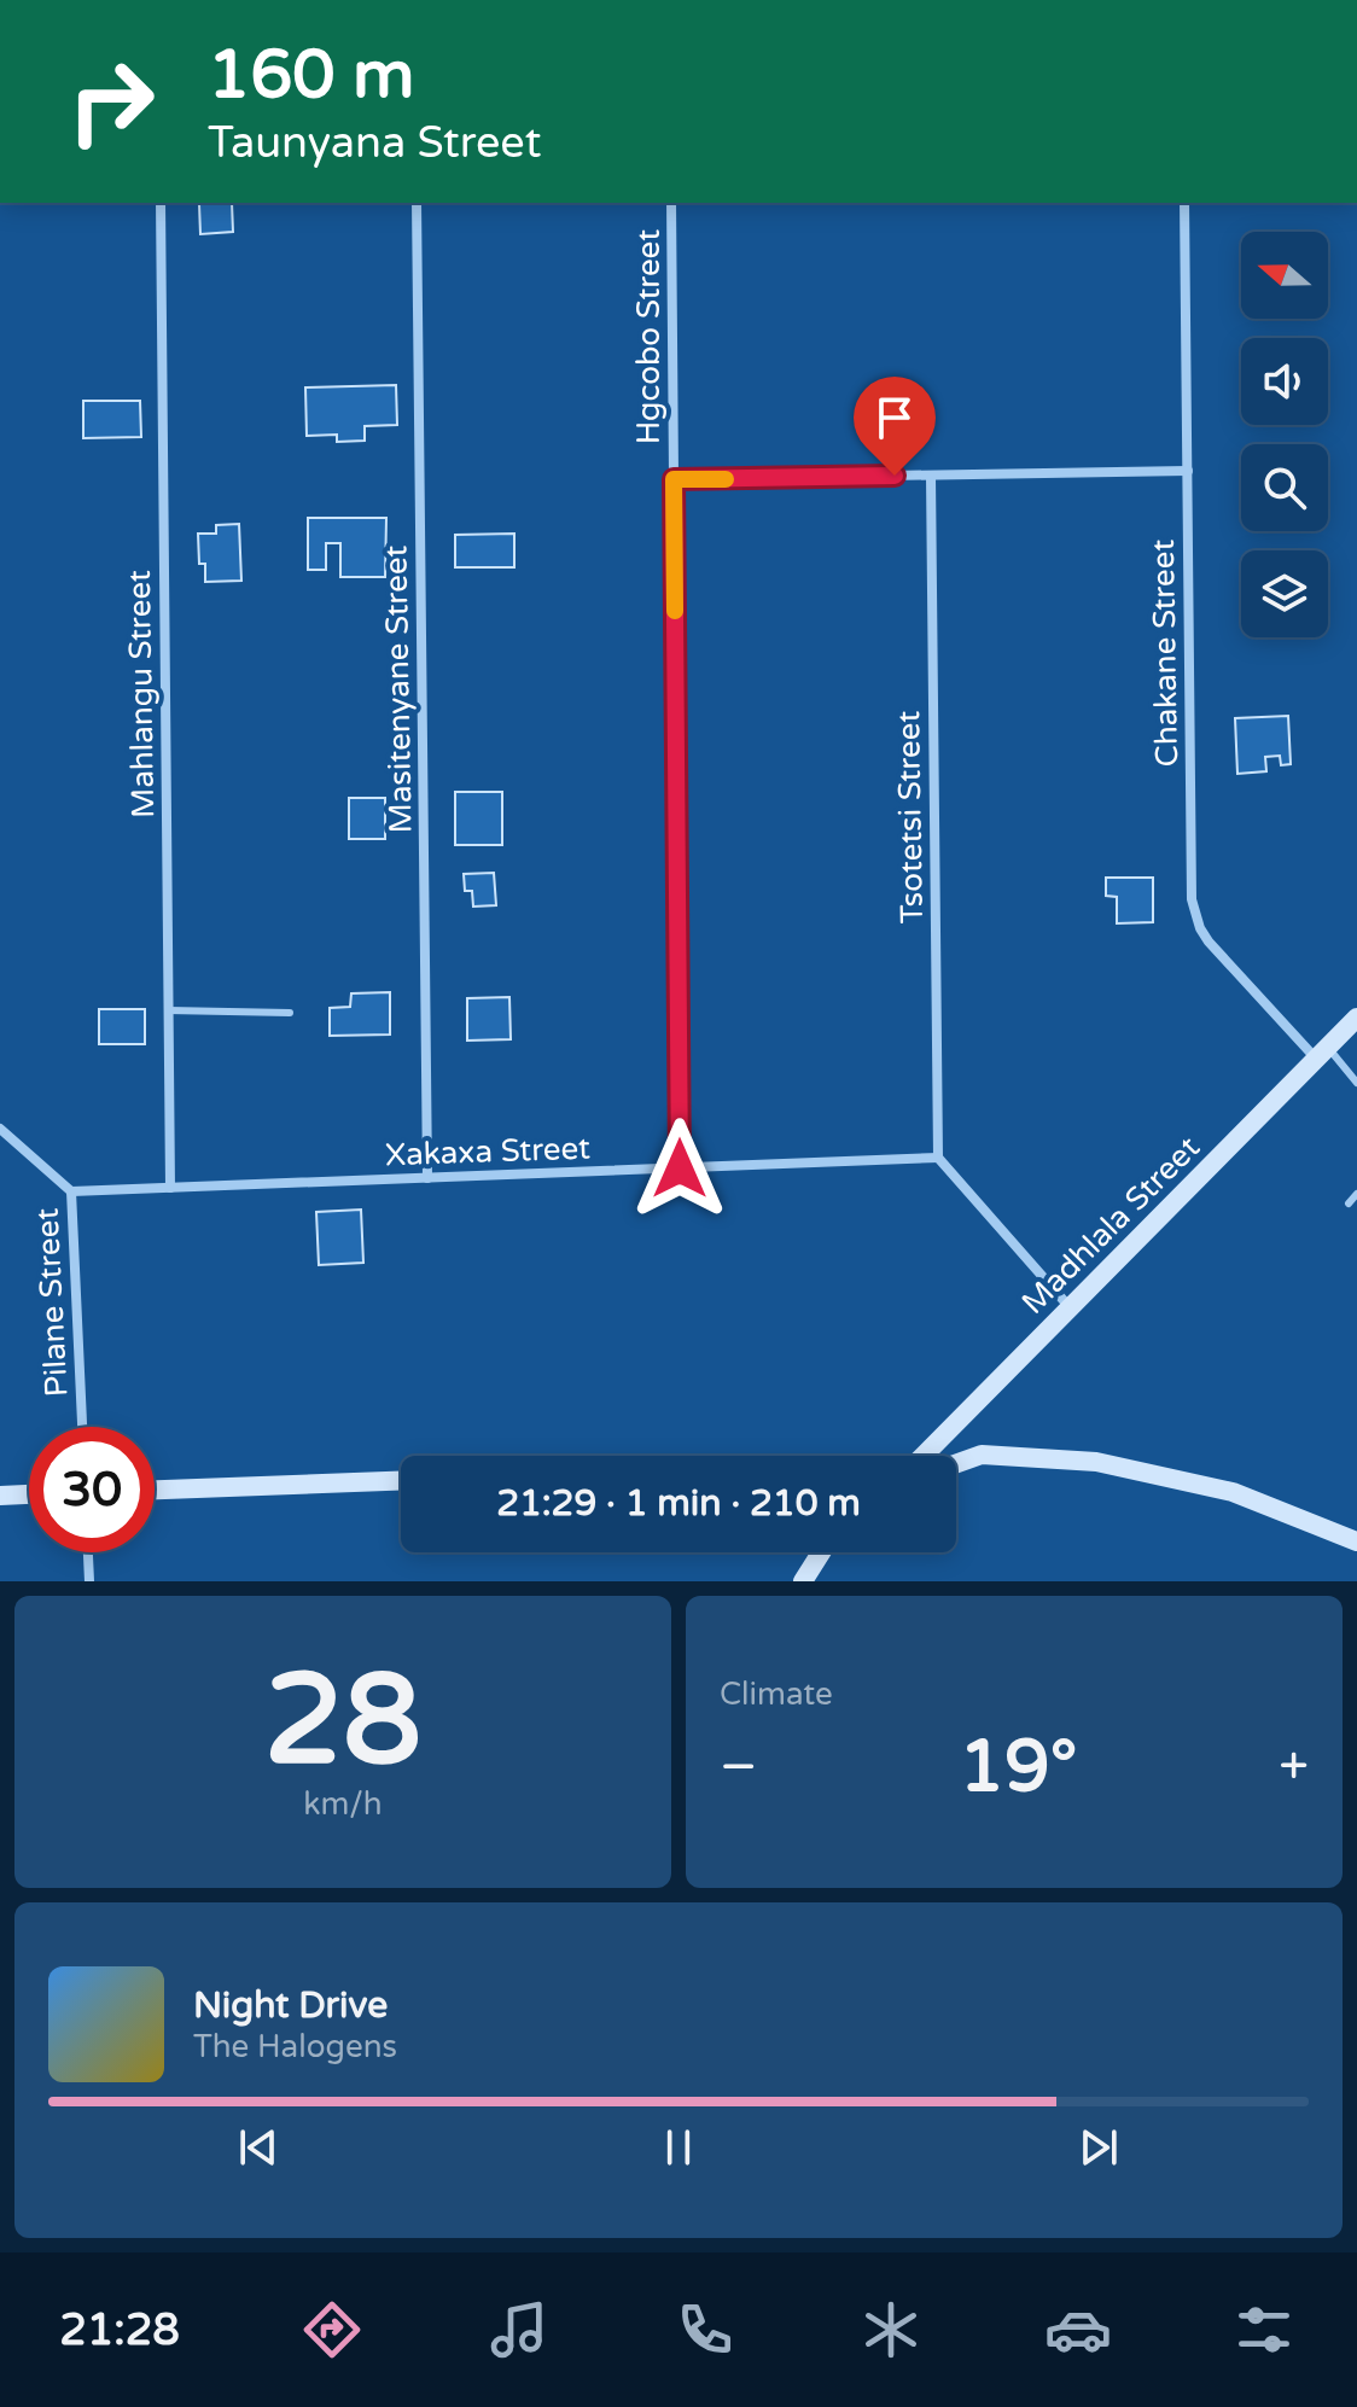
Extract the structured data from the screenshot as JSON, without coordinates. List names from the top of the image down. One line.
{"streets":{"street":["Hgcobo Street","Chakane Street","Masitenyane Street","Mahlangu Street","Tsotetsi Street","Xakaxa Street","Madhlala Street","Pilane Street"]},"crossings":[["Hgcobo Street","Xakaxa Street"],["Chakane Street","Madhlala Street"],["Masitenyane Street","Xakaxa Street"],["Mahlangu Street","Xakaxa Street"],["Tsotetsi Street","Xakaxa Street"],["Xakaxa Street","Pilane Street"]],"north":"left","page":{"turn":["160 m","Taunyana Street"],"limit":"30","trip":"21:29 · 1 min · 210 m","tile":[["28","km/h"],"Climate"],"heat":["−","19°","+"],"song":["Night Drive","The Halogens"],"tabs":"21:28"}}
